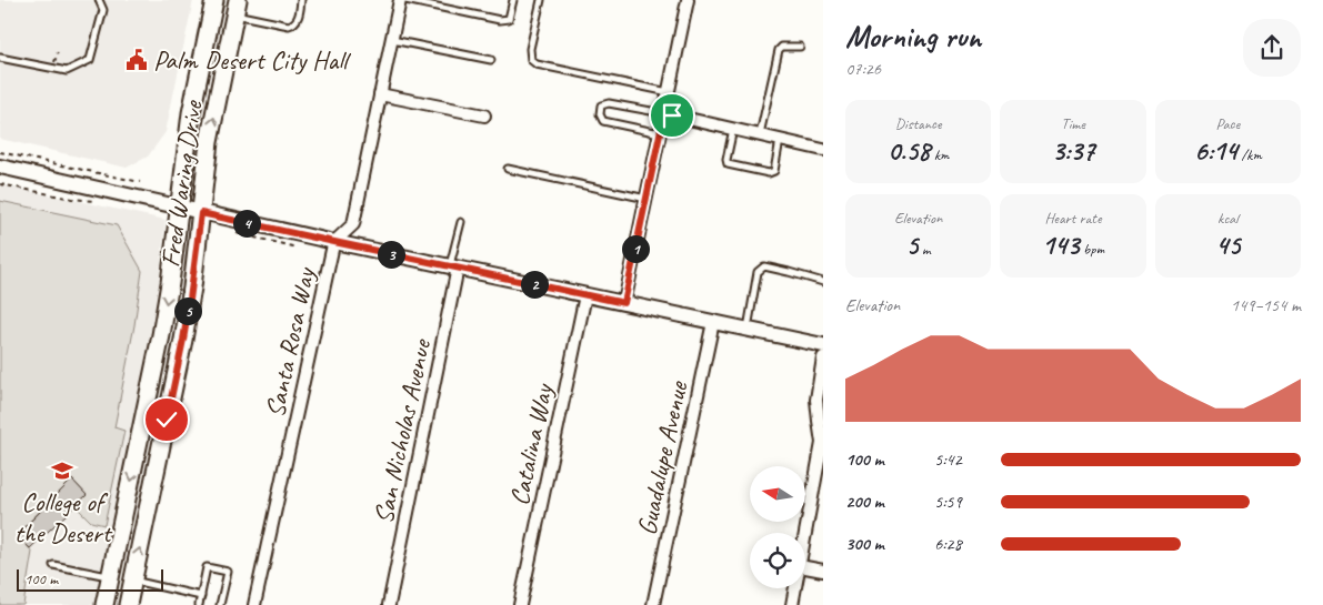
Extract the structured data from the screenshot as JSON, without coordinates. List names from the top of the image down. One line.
{"streets":{"main road":["Fred Waring Drive"],"street":["Santa Rosa Way","San Nicholas Avenue","Catalina Way","Guadalupe Avenue"]},"places":{"public building":["Palm Desert City Hall"],"school or university":["College of the Desert"]},"scale_bar":"100 m","north":"left","page":{"heading":["Morning run","07:26"],"stats":[["Distance","0.58 km"],["Time","3:37"],["Pace","6:14 /km"],["Elevation","5 m"],["Heart rate","143 bpm"],["kcal","45"]],"pins":["4","1","3","2","5"],"chart":["Elevation","149–154 m"],"list":[{"name":"100 m","note":"5:42"},{"name":"200 m","note":"5:59"},{"name":"300 m","note":"6:28"}],"scale":"100 m"}}
